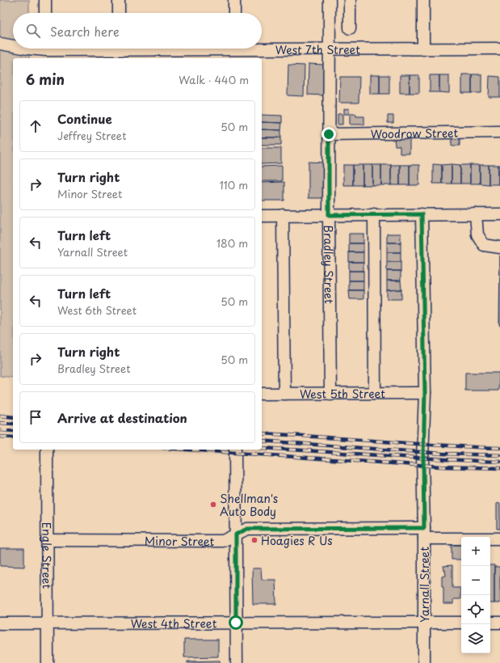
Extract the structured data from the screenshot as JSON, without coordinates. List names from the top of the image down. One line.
{"streets":{"street":["West 7th Street","Woodrow Street","Bradley Street","West 5th Street","Minor Street","Engle Street","Yarnall Street","West 4th Street"]},"crossings":[["West 7th Street","Bradley Street"],["Woodrow Street","Bradley Street"],["Bradley Street","West 5th Street"],["West 5th Street","Yarnall Street"],["Minor Street","Engle Street"],["Minor Street","Yarnall Street"],["Engle Street","West 4th Street"],["Yarnall Street","West 4th Street"]],"places":["Shellman's Auto Body","Hoagies R Us"],"page":{"search":"Search here","heading":["6 min","Walk · 440 m"],"list":[["Continue","Jeffrey Street","50 m"],["Turn right","Minor Street","110 m"],["Turn left","Yarnall Street","180 m"],["Turn left","West 6th Street","50 m"],["Turn right","Bradley Street","50 m"],"Arrive at destination"],"map_buttons":["+","−"]}}
